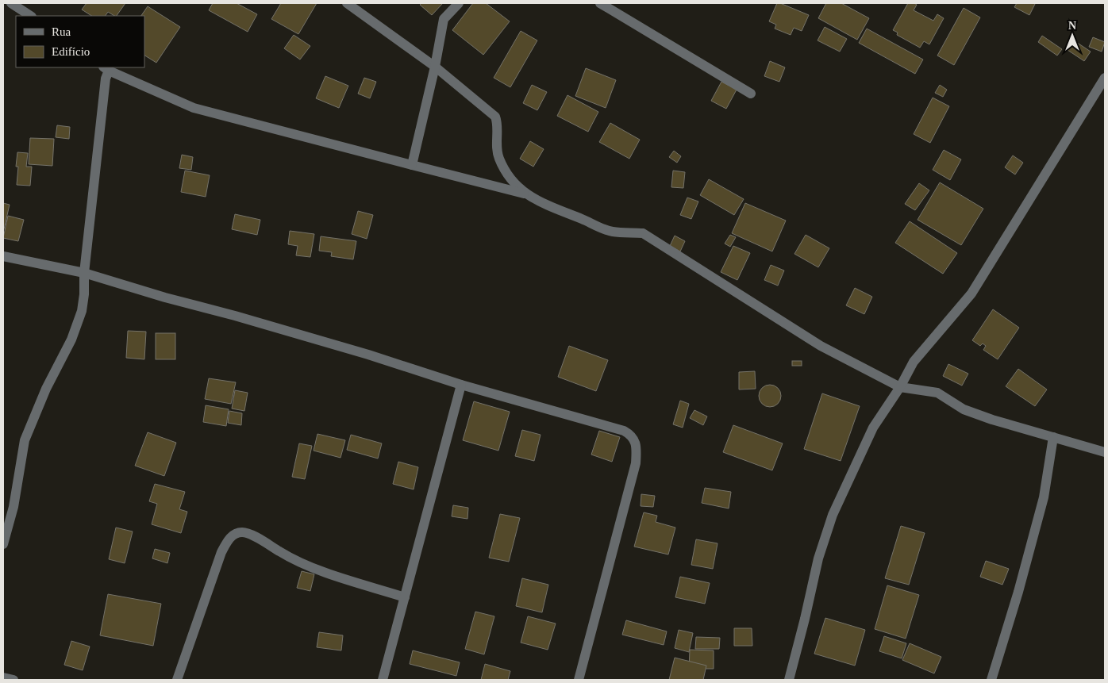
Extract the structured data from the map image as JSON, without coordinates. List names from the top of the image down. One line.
{"legend":["Rua","Edifício"],"north":"top"}
